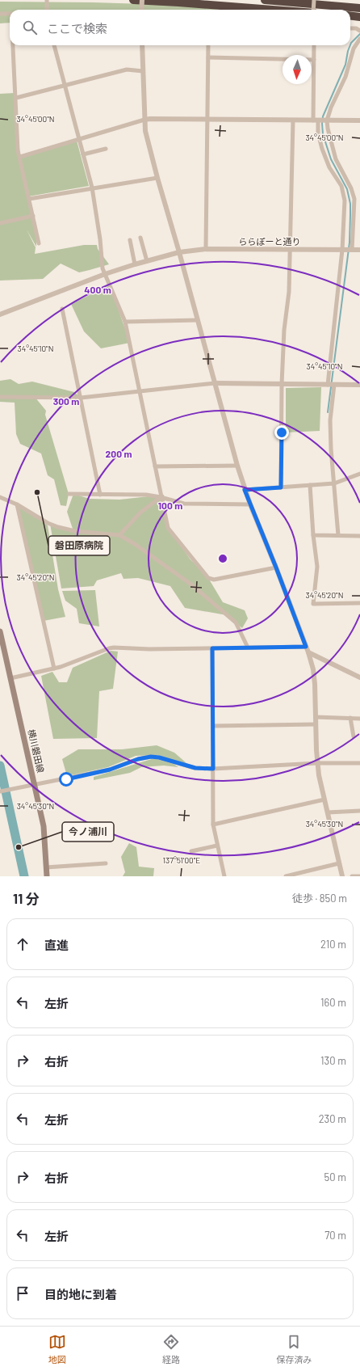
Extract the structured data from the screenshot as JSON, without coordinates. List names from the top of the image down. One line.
{"streets":{"main road":["横川磐田線"],"street":["ららぽーと通り"]},"places":["磐田原病院","今ノ浦川"],"north":"bottom","page":{"search":"ここで検索","heading":["11 分","徒歩 · 850 m"],"list":[["直進","210 m"],["左折","160 m"],["右折","130 m"],["左折","230 m"],["右折","50 m"],["左折","70 m"],"目的地に到着"],"nav":["地図","経路","保存済み"]},"coordinates":["34°45'00\"N","34°45'10\"N","34°45'20\"N","34°45'30\"N","137°51'00\"E"],"rings":["400 m","300 m","200 m","100 m"]}
